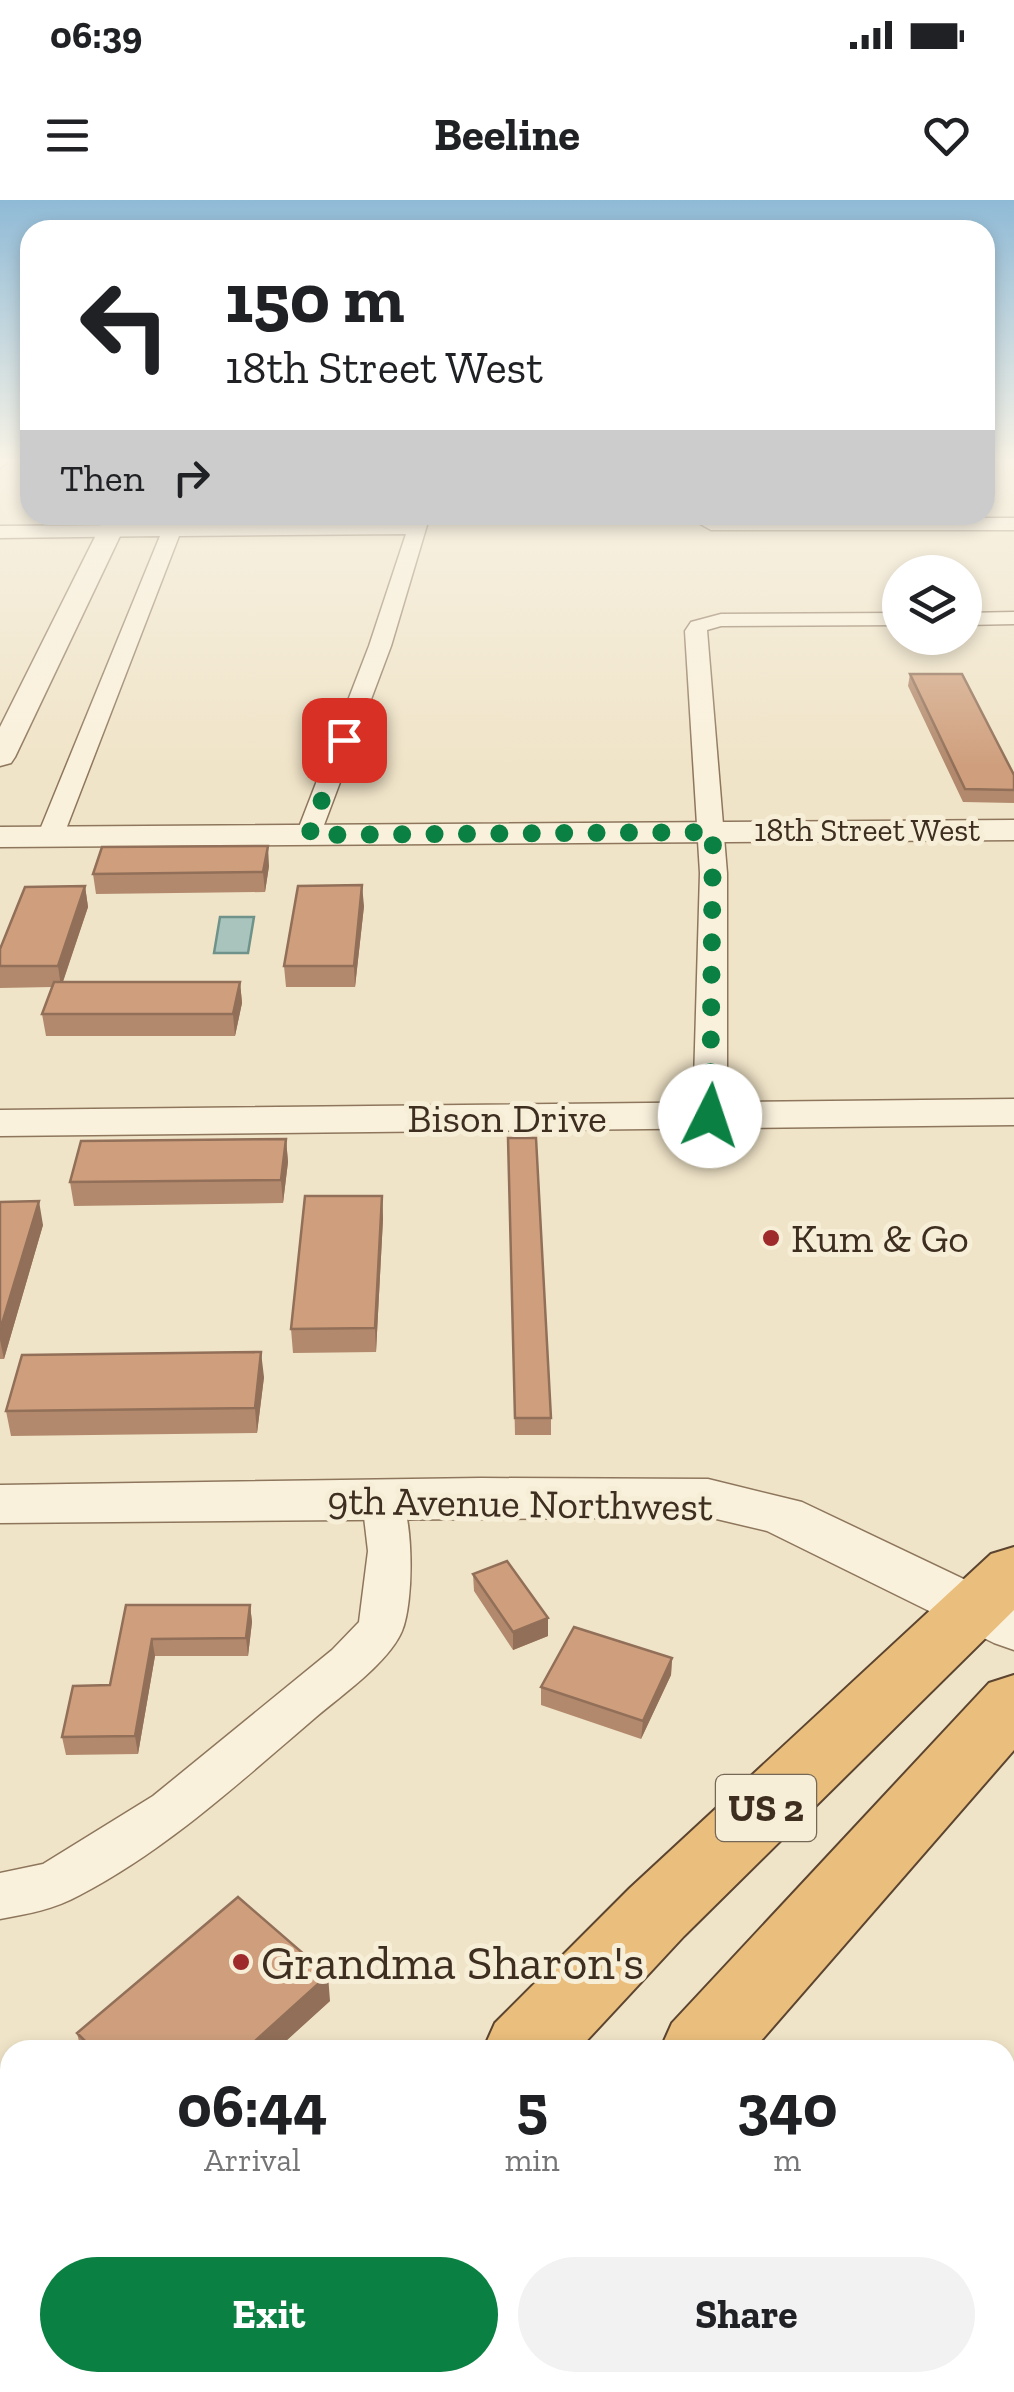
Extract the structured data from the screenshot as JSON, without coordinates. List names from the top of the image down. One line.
{"streets":{"highway":["US 2"],"street":["18th Street West","Bison Drive","9th Avenue Northwest"]},"crossings":[["9th Avenue Northwest","US 2"]],"places":["Kum & Go","Grandma Sharon's"],"page":{"status":"06:39","header":"Beeline","turn":["150 m","18th Street West"],"then":"Then","eta":["06:44","Arrival","5","min","340","m"],"buttons":["Exit","Share"]}}
